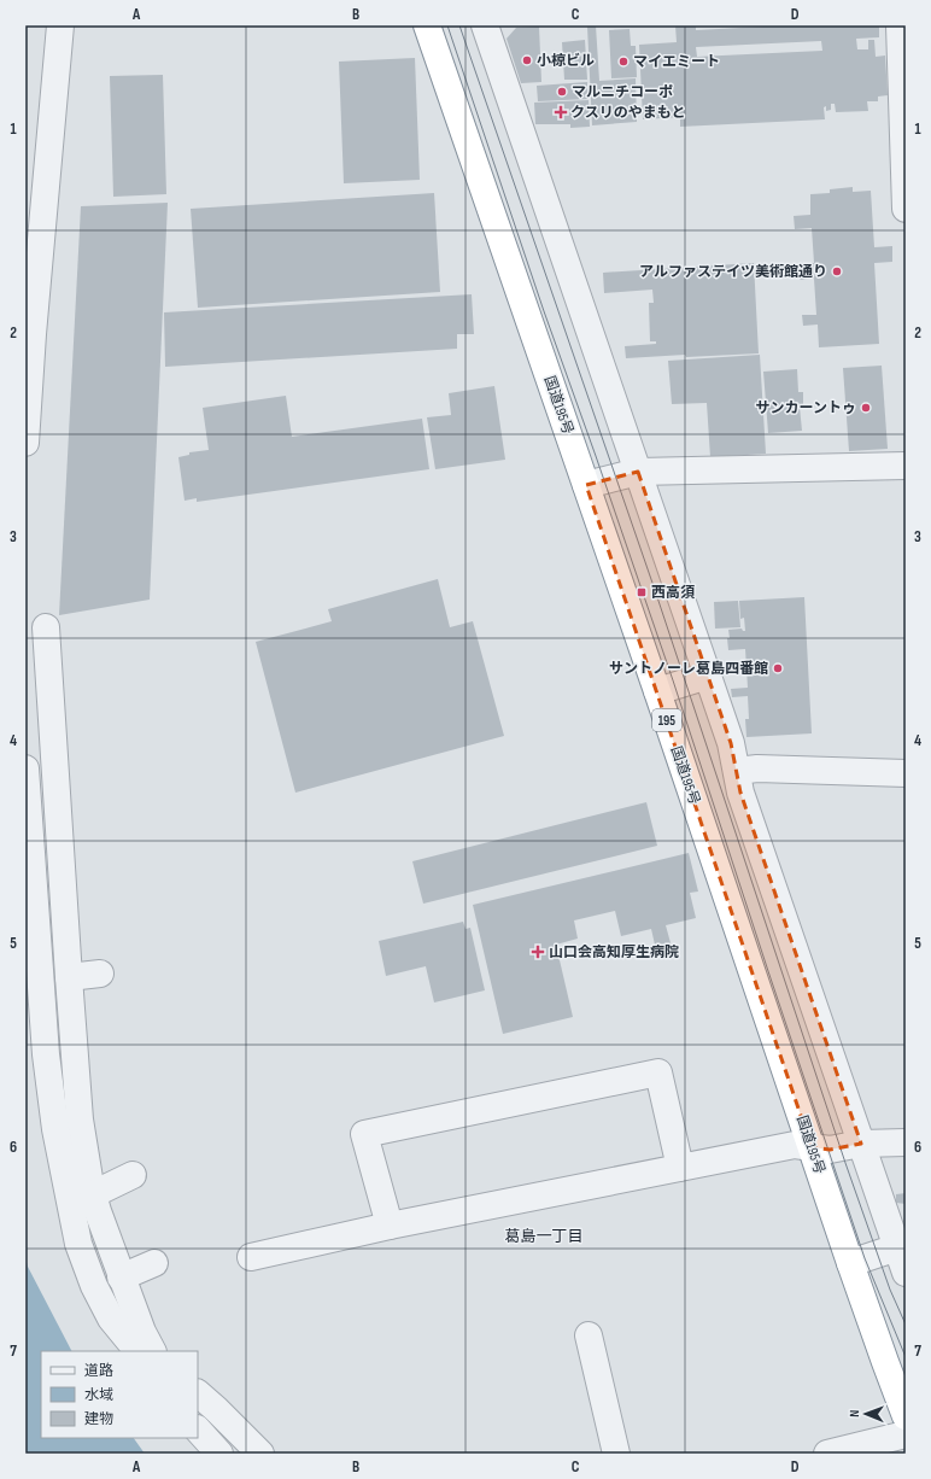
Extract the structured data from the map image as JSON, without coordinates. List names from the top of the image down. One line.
{"streets":{"highway":["国道195号","195"]},"districts":["葛島一丁目"],"places":{"other":["小椋ビル","マイエミート","マルニチコーポ","アルファステイツ美術館通り","サンカーントゥ","サントノーレ葛島四番館"],"health":["クスリのやまもと","山口会高知厚生病院"],"transit":["西高須"]},"legend":["道路","水域","建物"],"north":"left","grid":{"columns":["A","B","C","D"],"rows":["1","2","3","4","5","6","7"]}}
